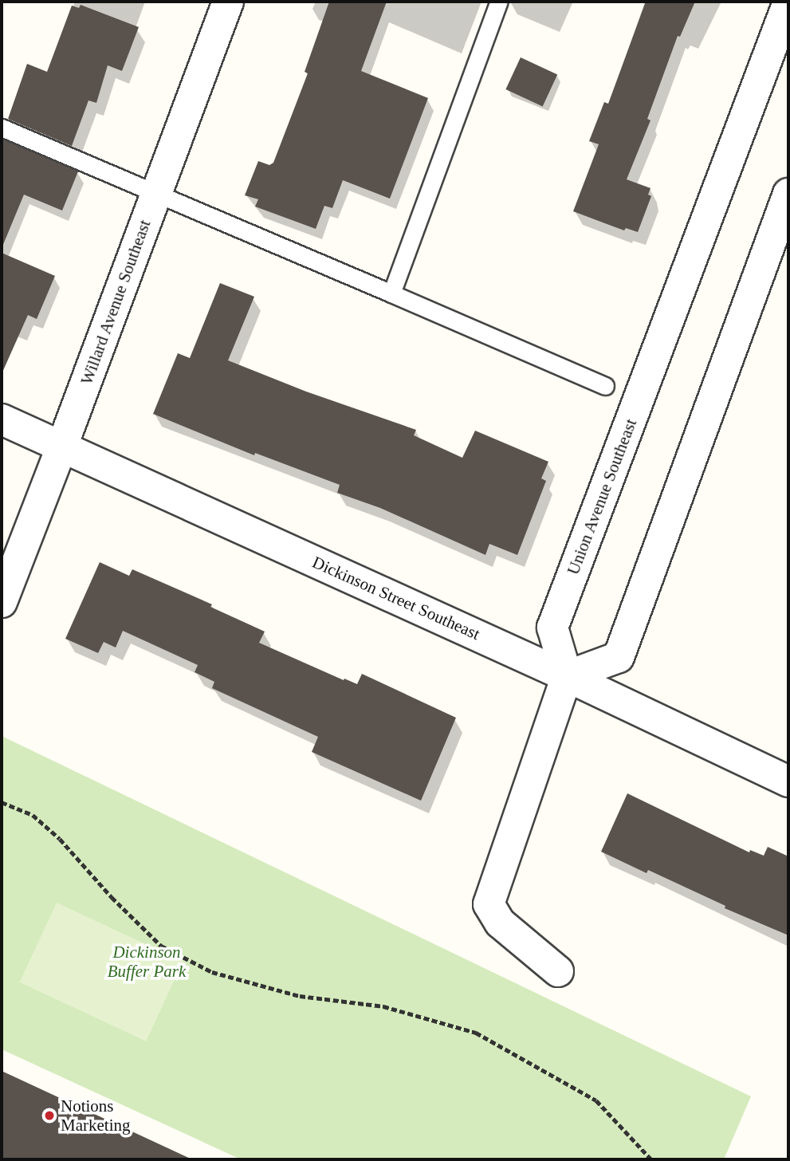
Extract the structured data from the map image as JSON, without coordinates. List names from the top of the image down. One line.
{"streets":{"street":["Willard Avenue Southeast","Union Avenue Southeast","Dickinson Street Southeast"]},"crossings":[["Willard Avenue Southeast","Dickinson Street Southeast"],["Union Avenue Southeast","Dickinson Street Southeast"]],"parks":["Dickinson Buffer Park"],"places":["Notions Marketing"]}
